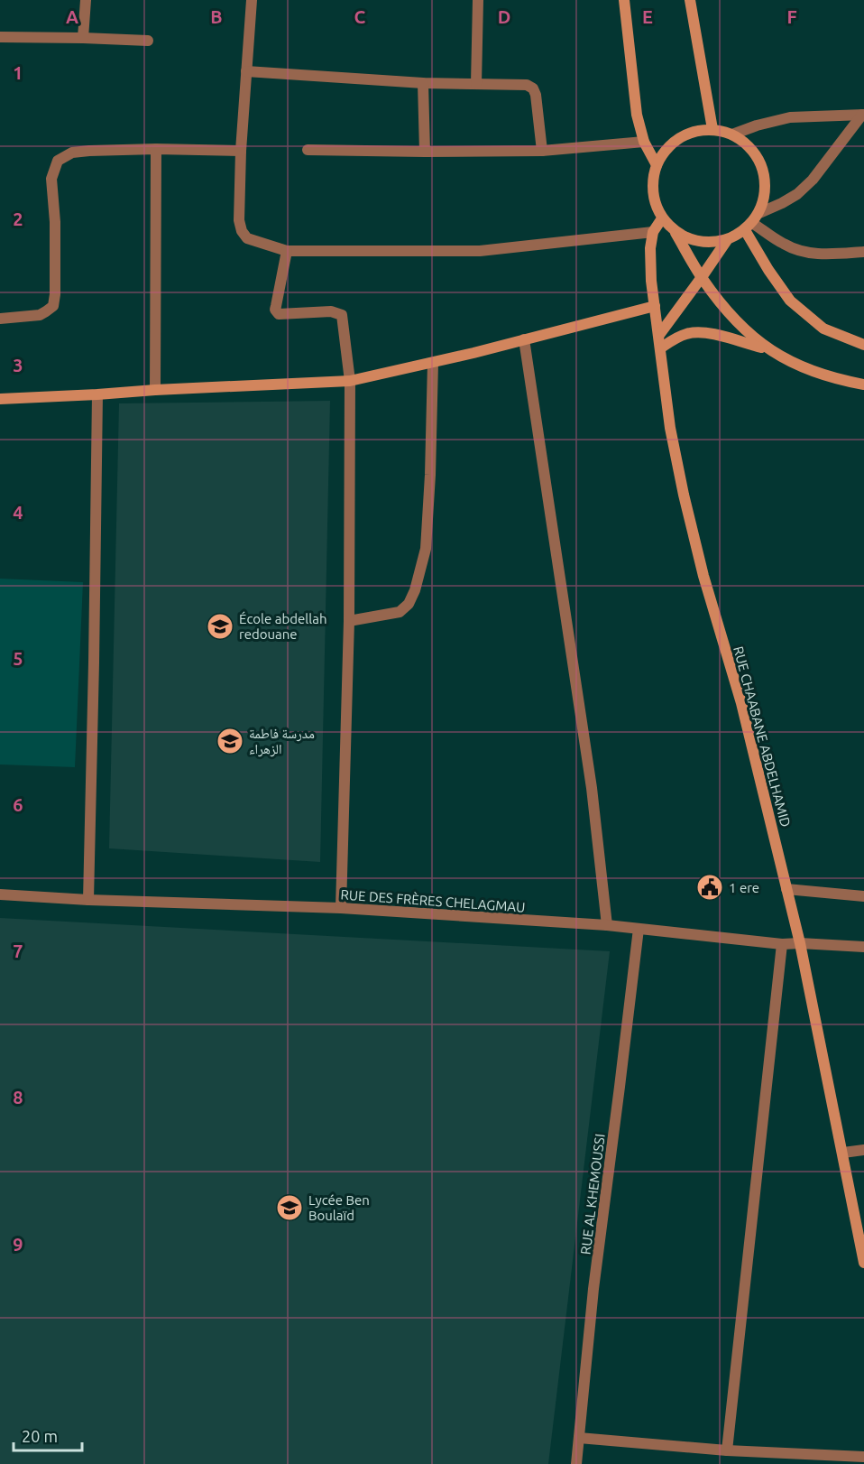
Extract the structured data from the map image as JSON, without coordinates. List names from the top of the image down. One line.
{"streets":{"main road":["RUE CHAABANE ABDELHAMID"],"street":["RUE DES FRÈRES CHELAGMAU","RUE AL KHEMOUSSI"]},"crossings":[["RUE CHAABANE ABDELHAMID","RUE DES FRÈRES CHELAGMAU"],["RUE DES FRÈRES CHELAGMAU","RUE AL KHEMOUSSI"]],"places":{"school or university":["École abdellah redouane","مدرسة فاطمة الزهراء","Lycée Ben Boulaïd"],"public building":["1 ere"]},"scale_bar":"20 m","grid":{"columns":["A","B","C","D","E","F"],"rows":["1","2","3","4","5","6","7","8","9"]}}
